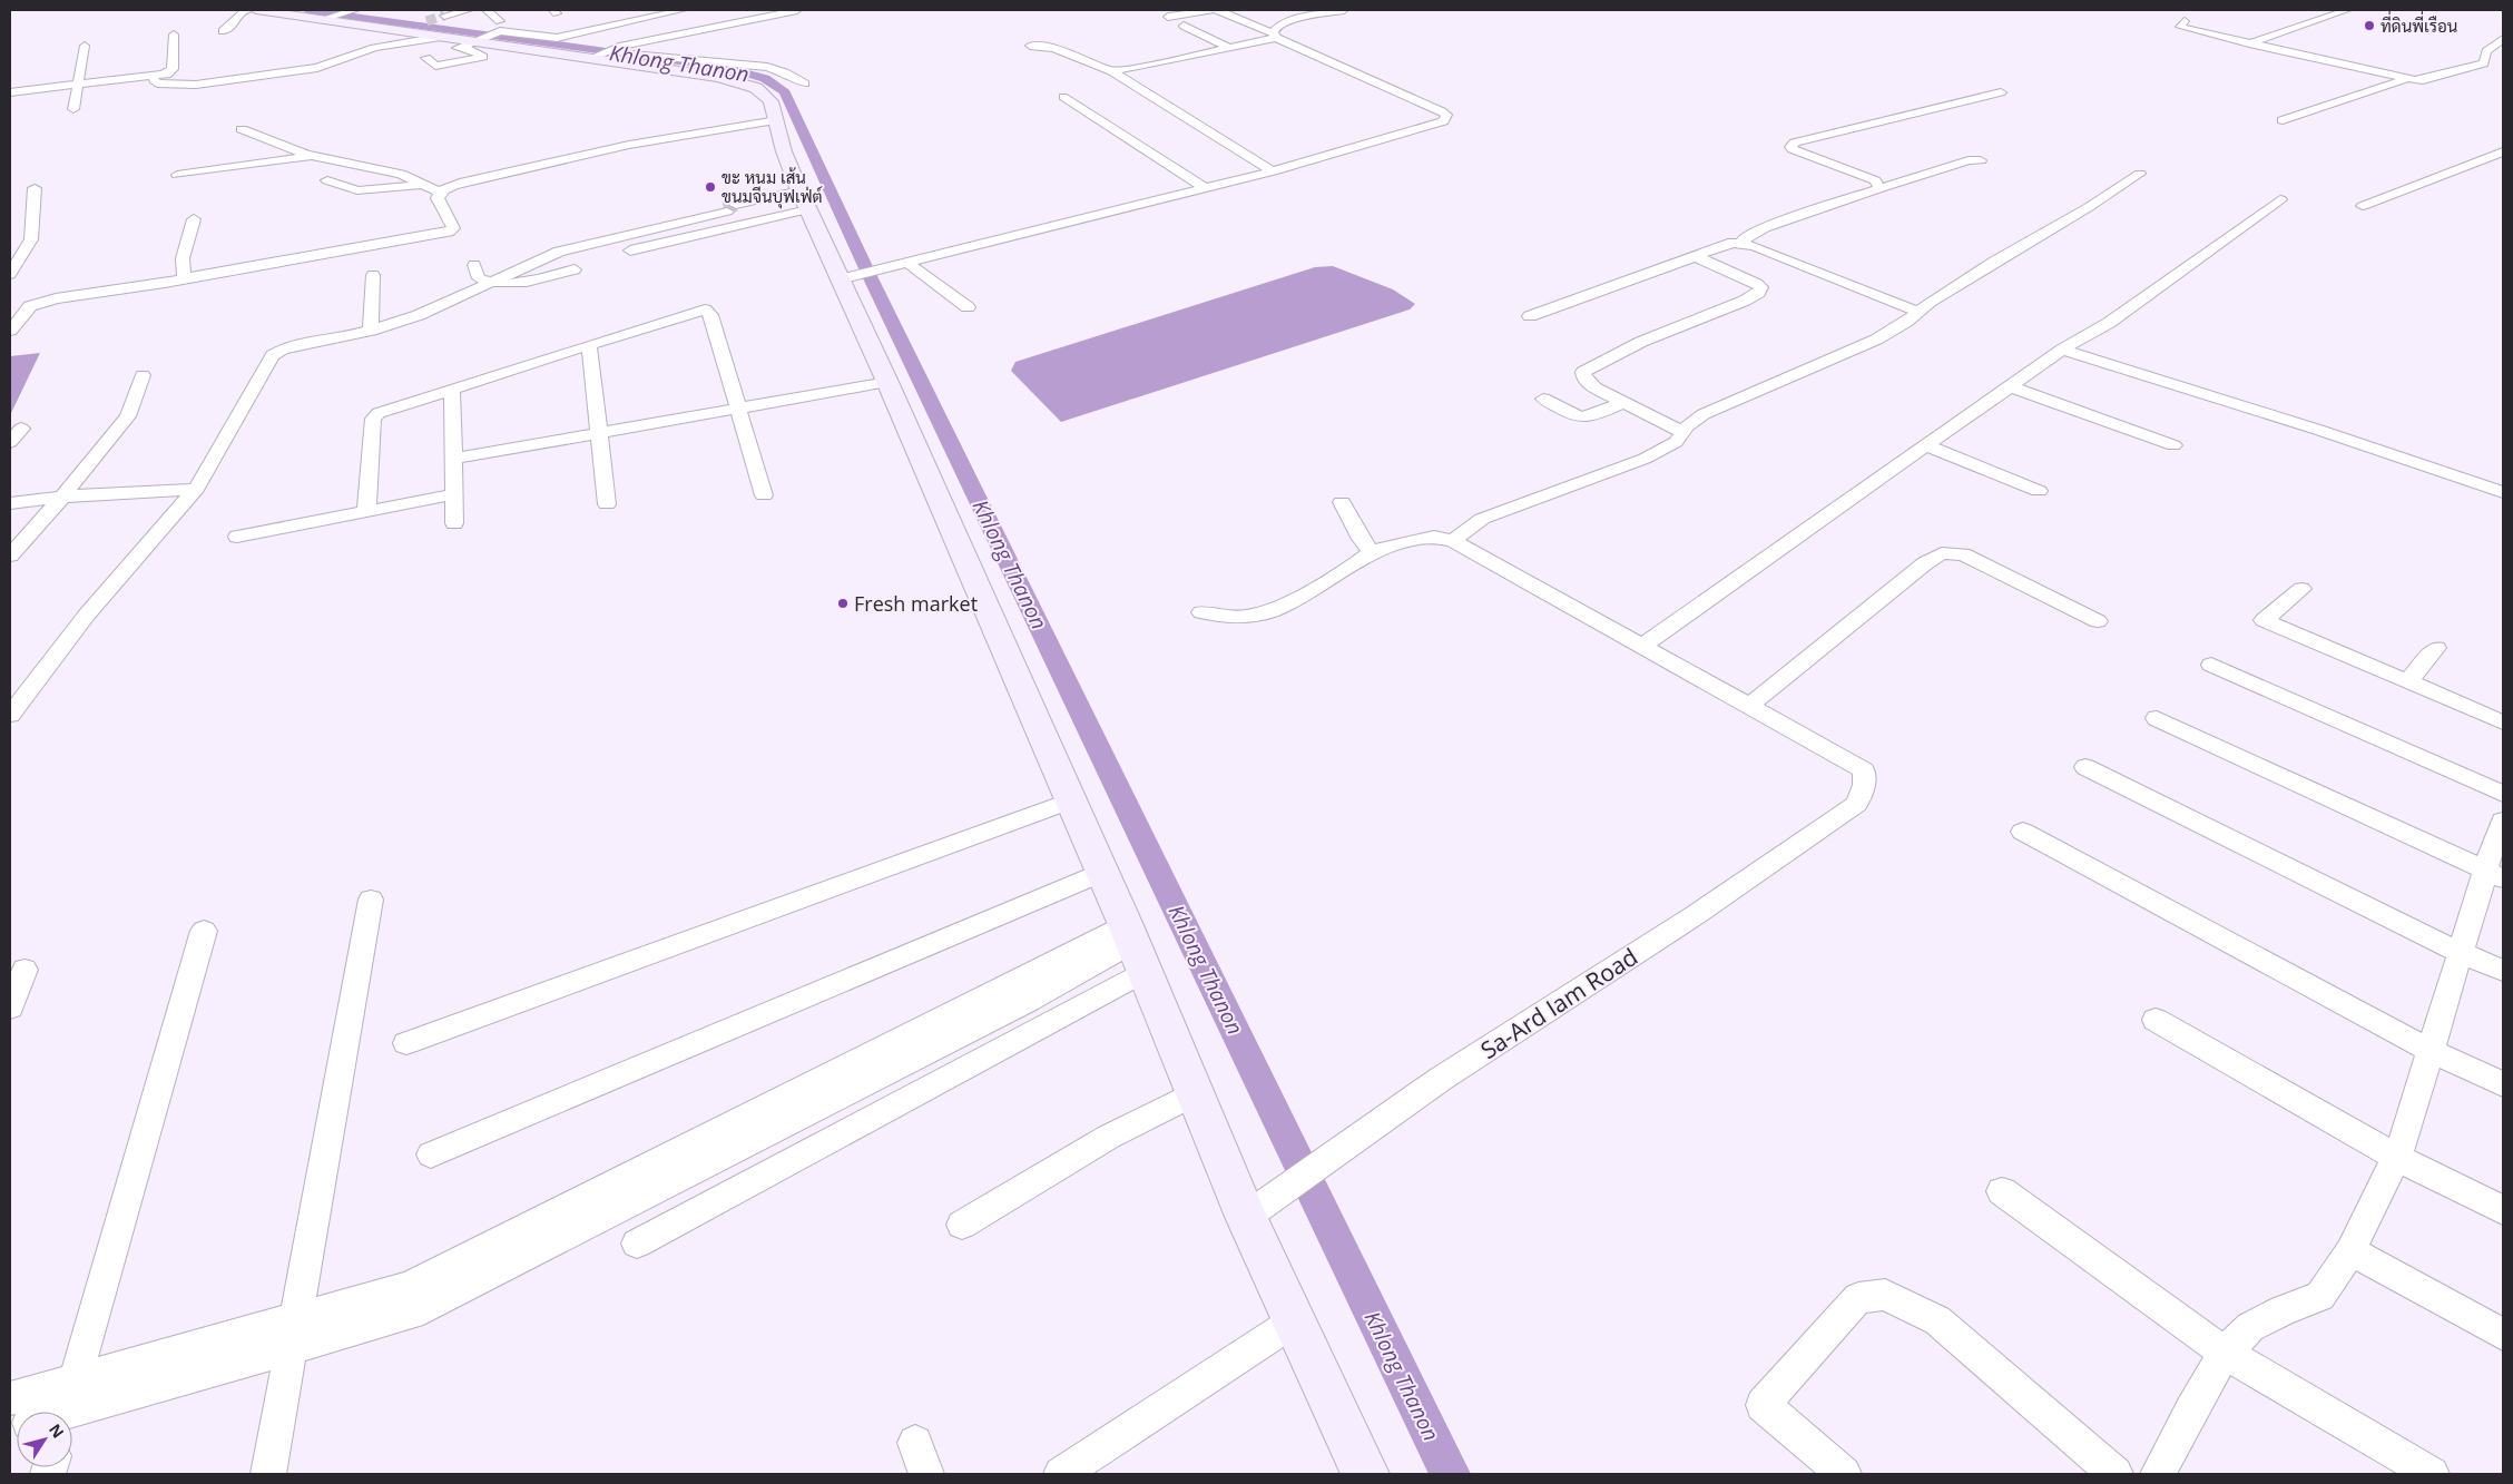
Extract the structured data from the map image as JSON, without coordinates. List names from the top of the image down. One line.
{"streets":{"street":["Sa-Ard Iam Road"]},"water":["Khlong Thanon"],"places":["ที่ดินพี่เรือน","ขะ หนม เส้น ขนมจีนบุฟเฟ่ต์","Fresh market"],"north":"top right"}
